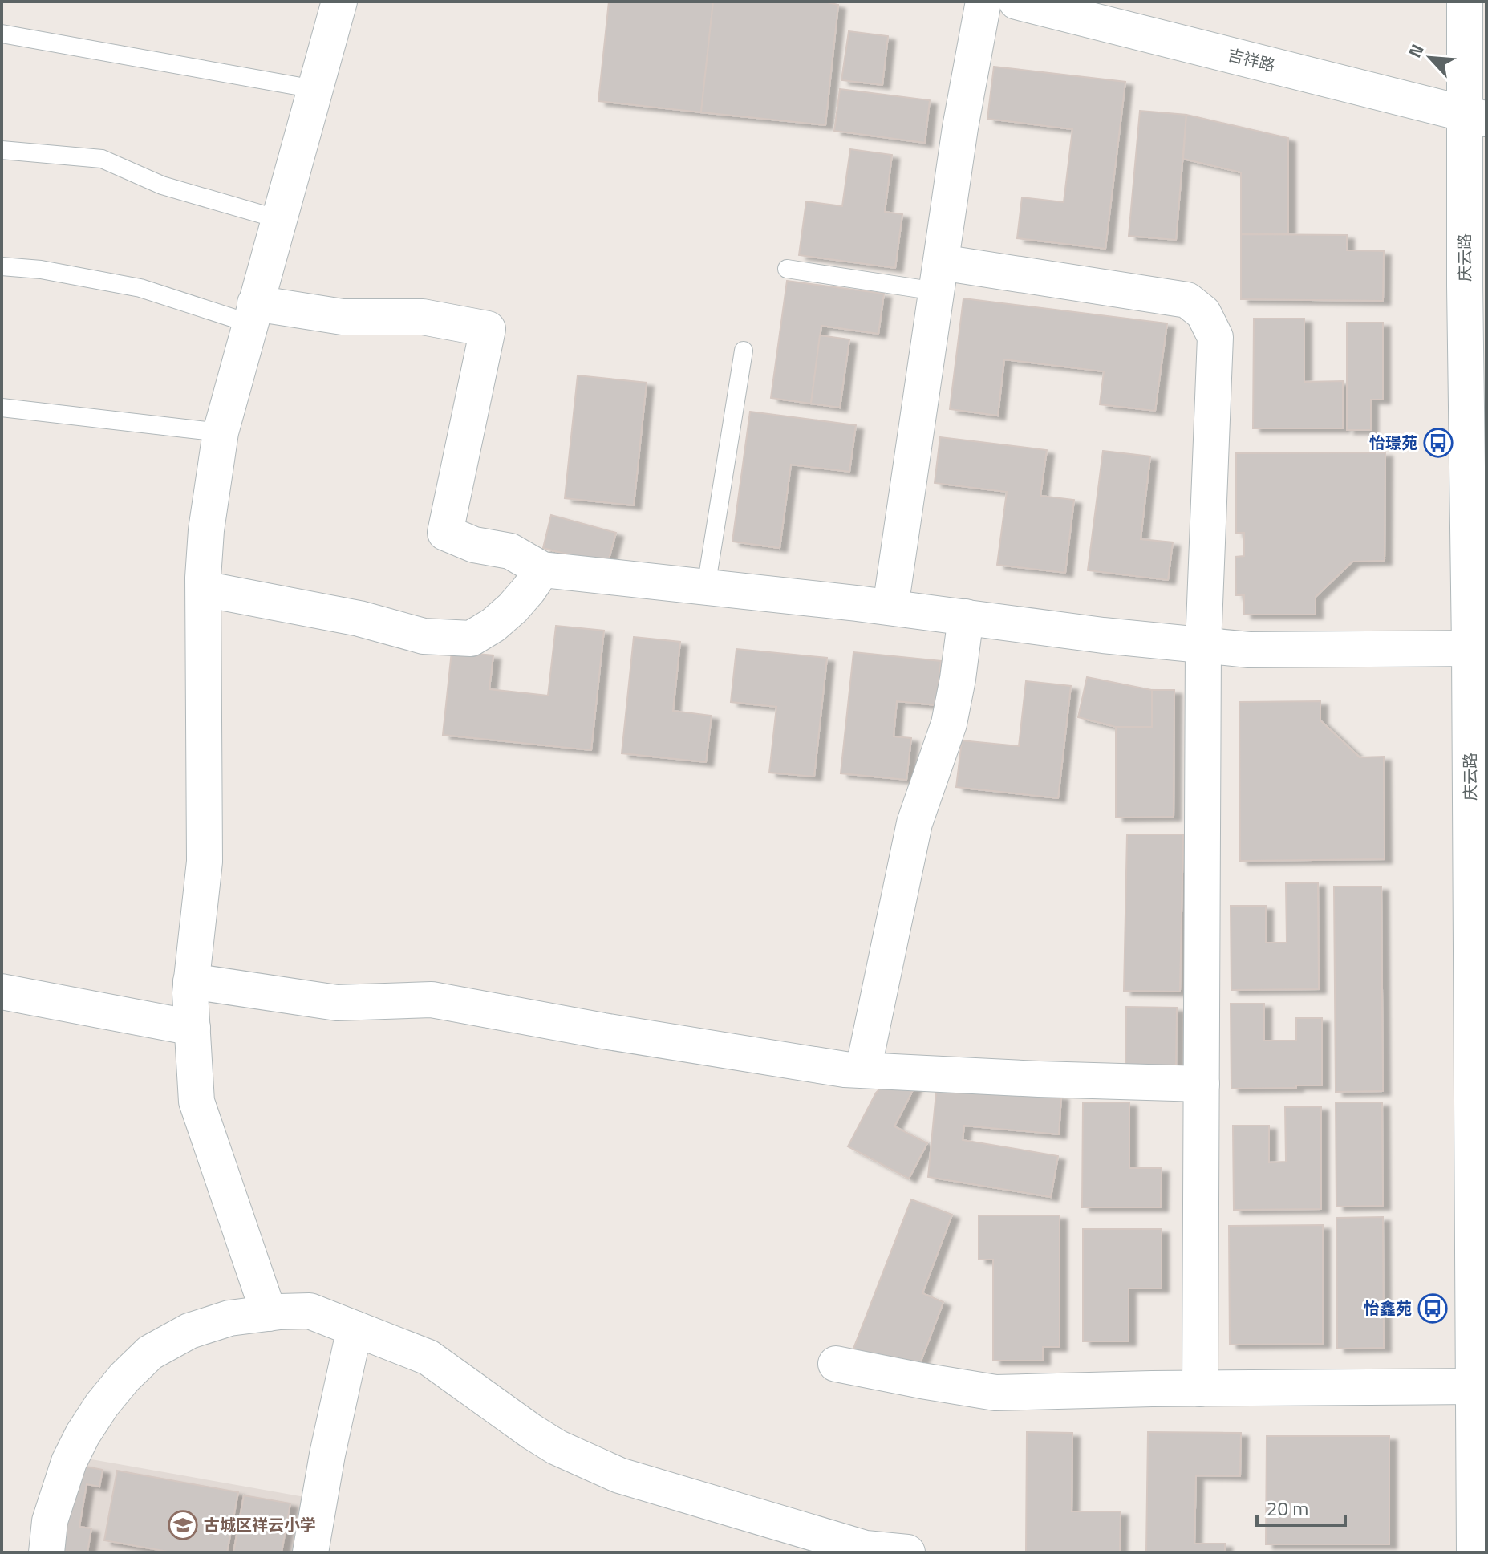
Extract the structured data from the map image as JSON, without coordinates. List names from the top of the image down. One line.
{"streets":{"street":["吉祥路","庆云路"]},"crossings":[["吉祥路","庆云路"]],"places":{"bus stop":["怡璟苑","怡鑫苑"],"school or university":["古城区祥云小学"]},"scale_bar":"20 m","north":"top left"}
